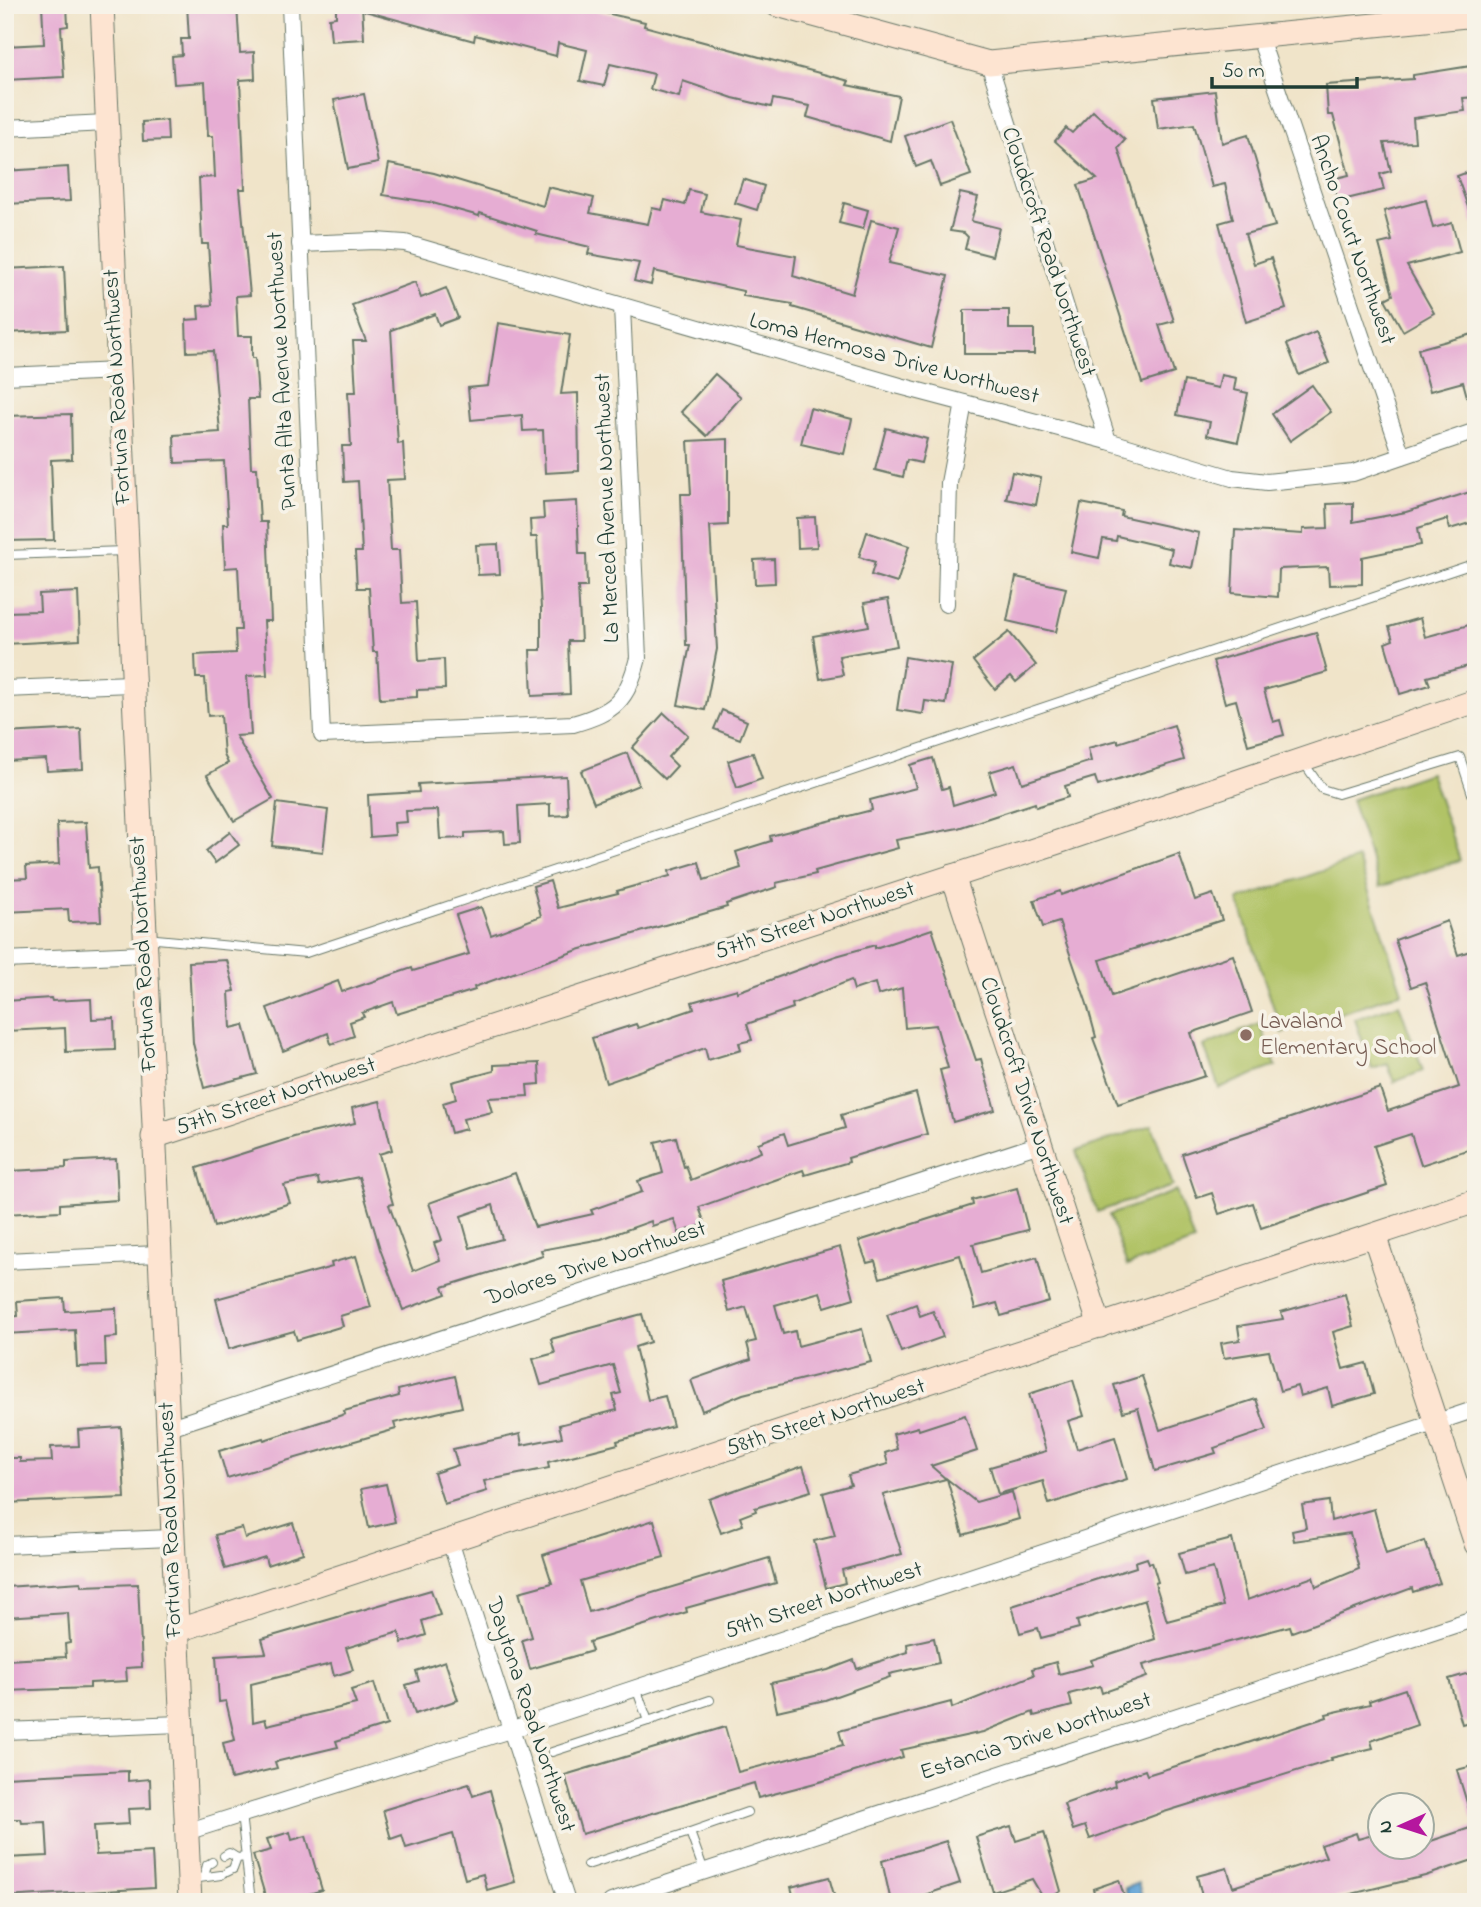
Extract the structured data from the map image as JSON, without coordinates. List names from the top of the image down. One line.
{"streets":{"street":["Ancho Court Northwest","Cloudcroft Road Northwest","Loma Hermosa Drive Northwest","Punta Alta Avenue Northwest","Fortuna Road Northwest","La Merced Avenue Northwest","57th Street Northwest","Cloudcroft Drive Northwest","Dolores Drive Northwest","58th Street Northwest","59th Street Northwest","Daytona Road Northwest","Estancia Drive Northwest"]},"crossings":[["Ancho Court Northwest","Loma Hermosa Drive Northwest"],["Cloudcroft Road Northwest","Loma Hermosa Drive Northwest"],["Loma Hermosa Drive Northwest","Punta Alta Avenue Northwest"],["Loma Hermosa Drive Northwest","La Merced Avenue Northwest"],["Punta Alta Avenue Northwest","La Merced Avenue Northwest"],["Fortuna Road Northwest","57th Street Northwest"],["Fortuna Road Northwest","Dolores Drive Northwest"],["Fortuna Road Northwest","58th Street Northwest"],["Fortuna Road Northwest","59th Street Northwest"],["57th Street Northwest","Cloudcroft Drive Northwest"],["Cloudcroft Drive Northwest","Dolores Drive Northwest"],["Cloudcroft Drive Northwest","58th Street Northwest"],["58th Street Northwest","Daytona Road Northwest"],["59th Street Northwest","Daytona Road Northwest"]],"places":["Lavaland Elementary School"],"scale_bar":"50 m","north":"left"}
